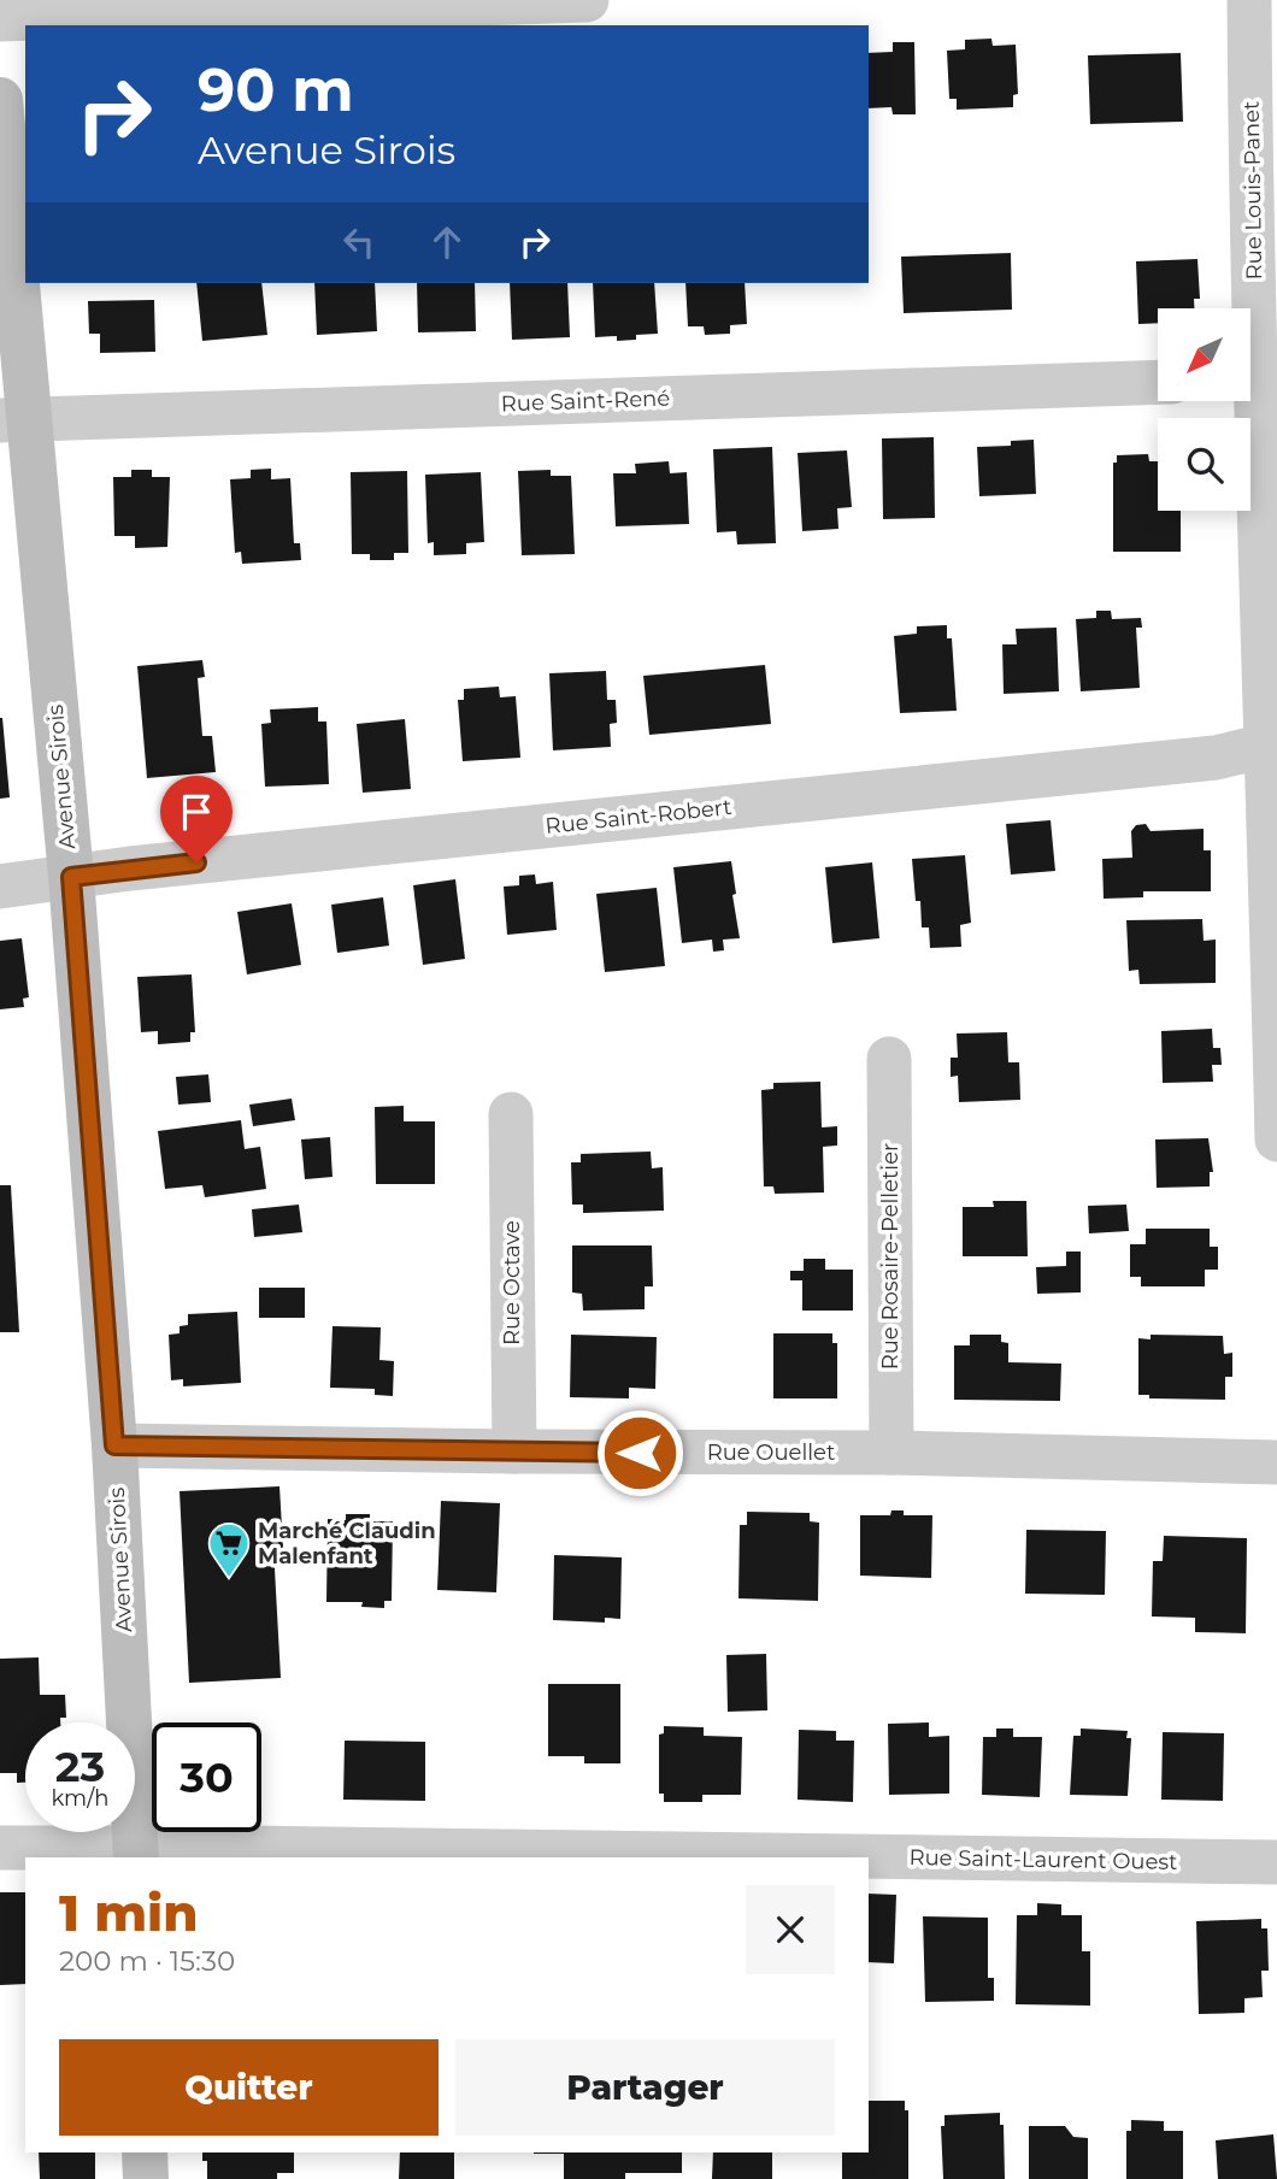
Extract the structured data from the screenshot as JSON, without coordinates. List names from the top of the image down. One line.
{"streets":{"street":["Rue Louis-Panet","Rue Saint-René","Avenue Sirois","Rue Saint-Robert","Rue Rosaire-Pelletier","Rue Octave","Rue Ouellet","Rue Saint-Laurent Ouest"]},"crossings":[["Rue Louis-Panet","Rue Saint-Robert"],["Rue Saint-René","Avenue Sirois"],["Avenue Sirois","Rue Saint-Robert"],["Avenue Sirois","Rue Ouellet"],["Avenue Sirois","Rue Saint-Laurent Ouest"],["Rue Rosaire-Pelletier","Rue Ouellet"],["Rue Octave","Rue Ouellet"]],"places":{"supermarket":["Marché Claudin Malenfant"]},"north":"bottom left","page":{"turn":["90 m","Avenue Sirois"],"speed":"23 km/h","limit":"30","heading":["1 min","200 m · 15:30"],"buttons":["Quitter","Partager"]}}
